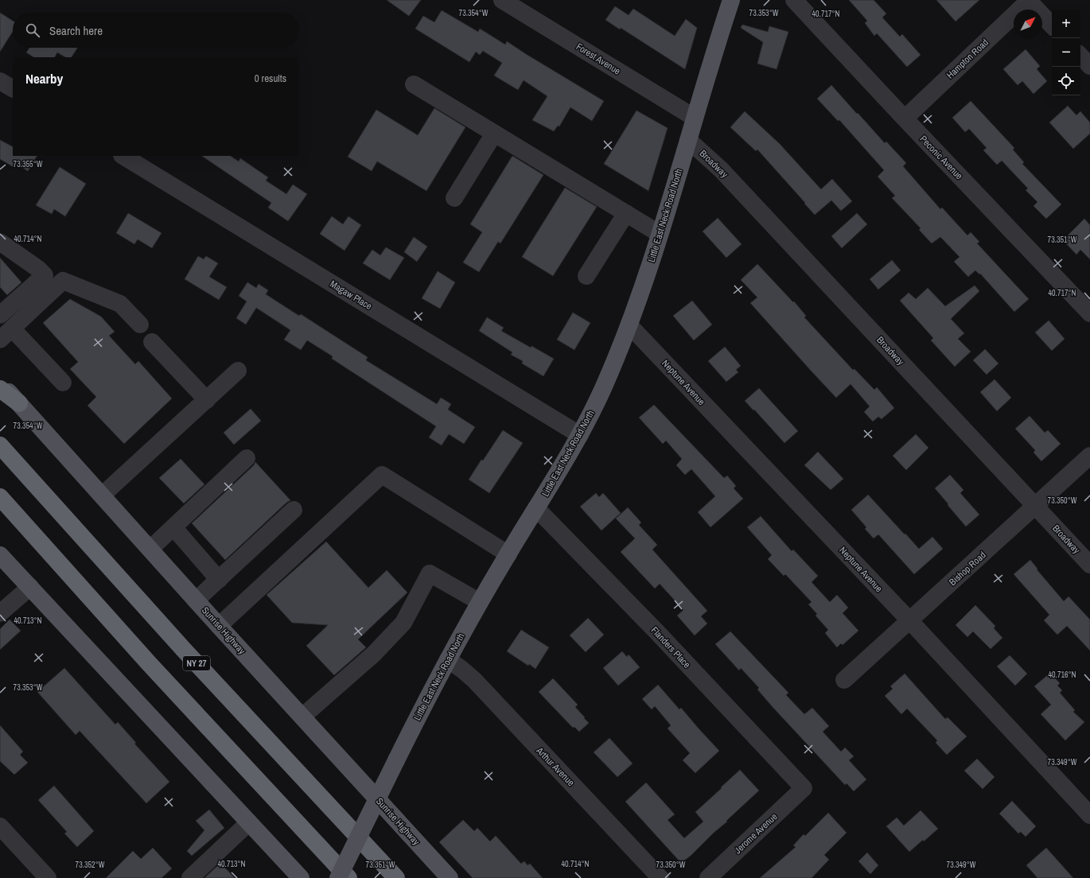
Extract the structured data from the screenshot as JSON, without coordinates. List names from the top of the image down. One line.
{"streets":{"highway":["NY 27"],"main road":["Little East Neck Road North","Sunrise Highway"],"street":["Forest Avenue","Hampton Road","Peconic Avenue","Broadway","Magaw Place","Neptune Avenue","Bishop Road","Flanders Place","Arthur Avenue","Jerome Avenue"]},"crossings":[["Forest Avenue","Little East Neck Road North"],["Hampton Road","Peconic Avenue"],["Broadway","Little East Neck Road North"],["Broadway","Bishop Road"],["Little East Neck Road North","Magaw Place"],["Little East Neck Road North","Neptune Avenue"],["Little East Neck Road North","Flanders Place"],["Little East Neck Road North","Arthur Avenue"],["Neptune Avenue","Bishop Road"],["Flanders Place","Jerome Avenue"]],"north":"top right","page":{"map_buttons":["+","−"],"search":"Search here","heading":["Nearby","0 results"]},"coordinates":["73.354°W","73.353°W","40.717°N","73.355°W","40.714°N","73.351°W","73.350°W","40.713°N","40.716°N","73.349°W","73.352°W"]}
